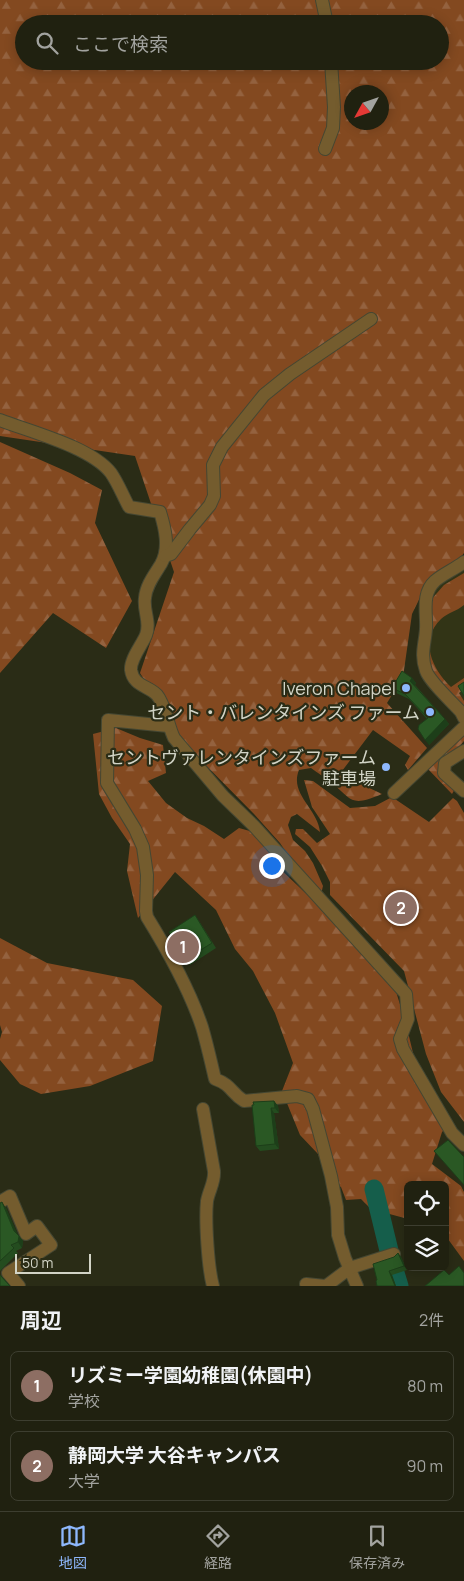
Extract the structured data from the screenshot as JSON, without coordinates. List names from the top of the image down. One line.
{"places":["Iveron Chapel","セント・バレンタインズ ファーム","セントヴァレンタインズファーム 駐車場"],"scale_bar":"50 m","north":"bottom left","page":{"search":"ここで検索","pins":["2","1"],"scale":"50 m","heading":["周辺","2件"],"list":[{"mark":"1","name":"リズミー学園幼稚園(休園中)","note":"学校","value":"80 m"},{"mark":"2","name":"静岡大学 大谷キャンパス","note":"大学","value":"90 m"}],"nav":["地図","経路","保存済み"]}}
